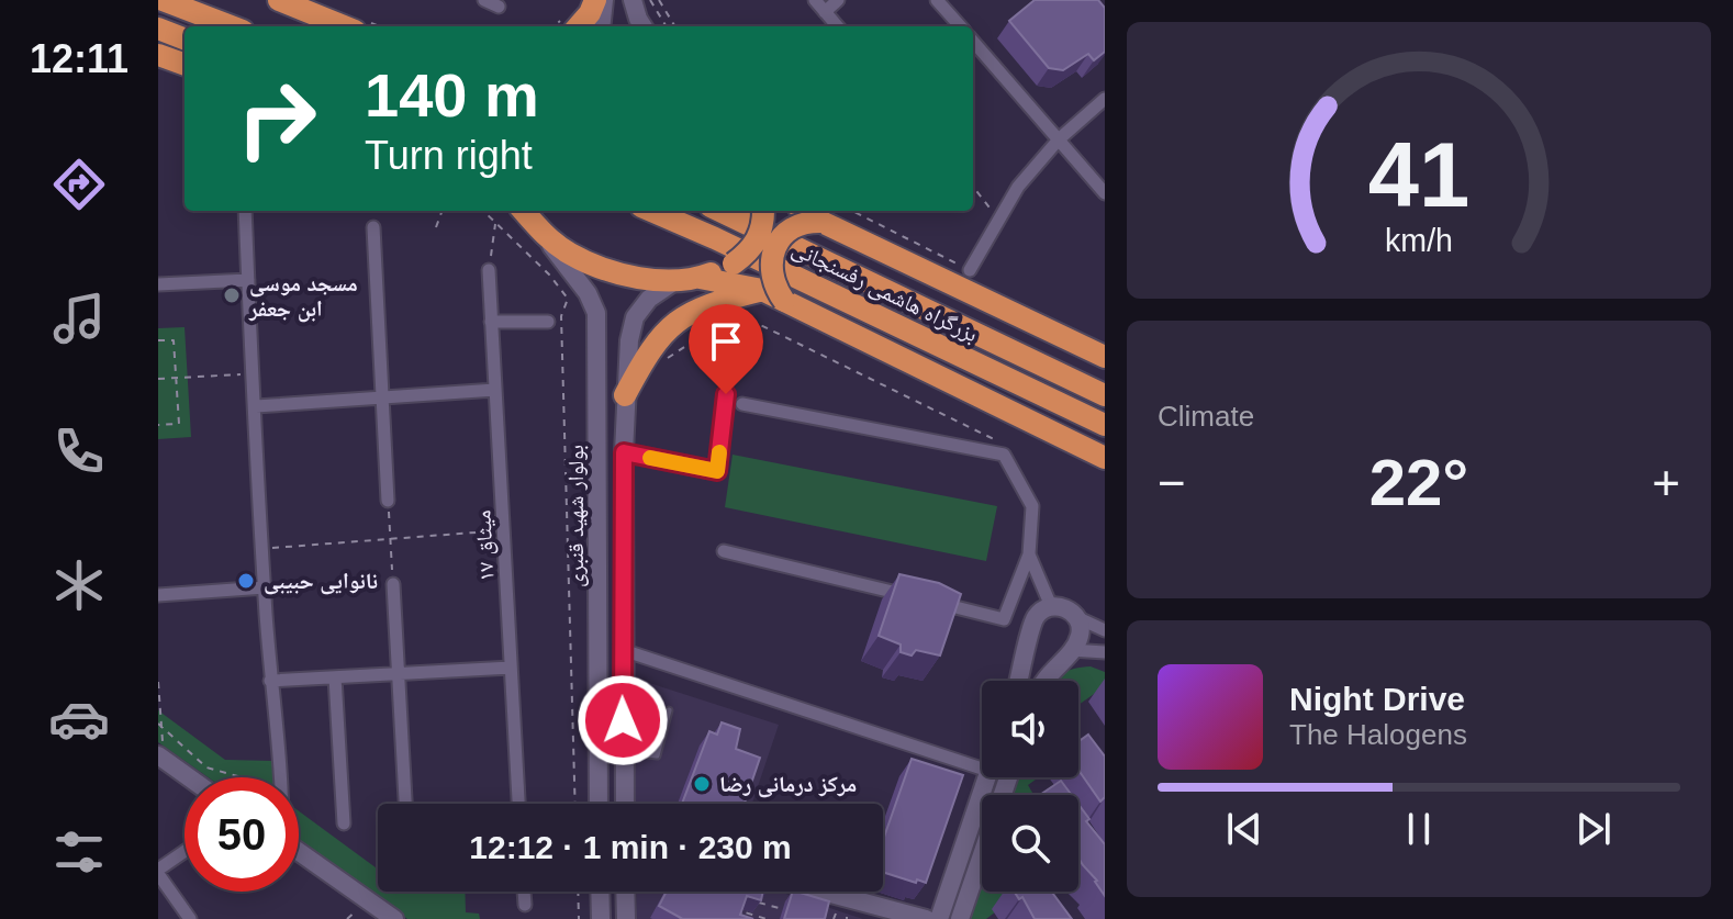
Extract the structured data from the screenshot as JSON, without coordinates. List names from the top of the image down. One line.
{"streets":{"highway":["بزرگراه هاشمی رفسنجانی"],"main road":["بولوار شهید قنبری"],"street":["میثاق ۱۷"]},"places":["مسجد موسی ابن جعفر","نانوایی حبیبی","مرکز درمانی رضا"],"page":{"tabs":"12:11","turn":["140 m","Turn right"],"tile":"Climate","heat":["−","22°","+"],"song":["Night Drive","The Halogens"],"limit":"50","trip":"12:12 · 1 min · 230 m","gauge":["41","km/h"]}}
